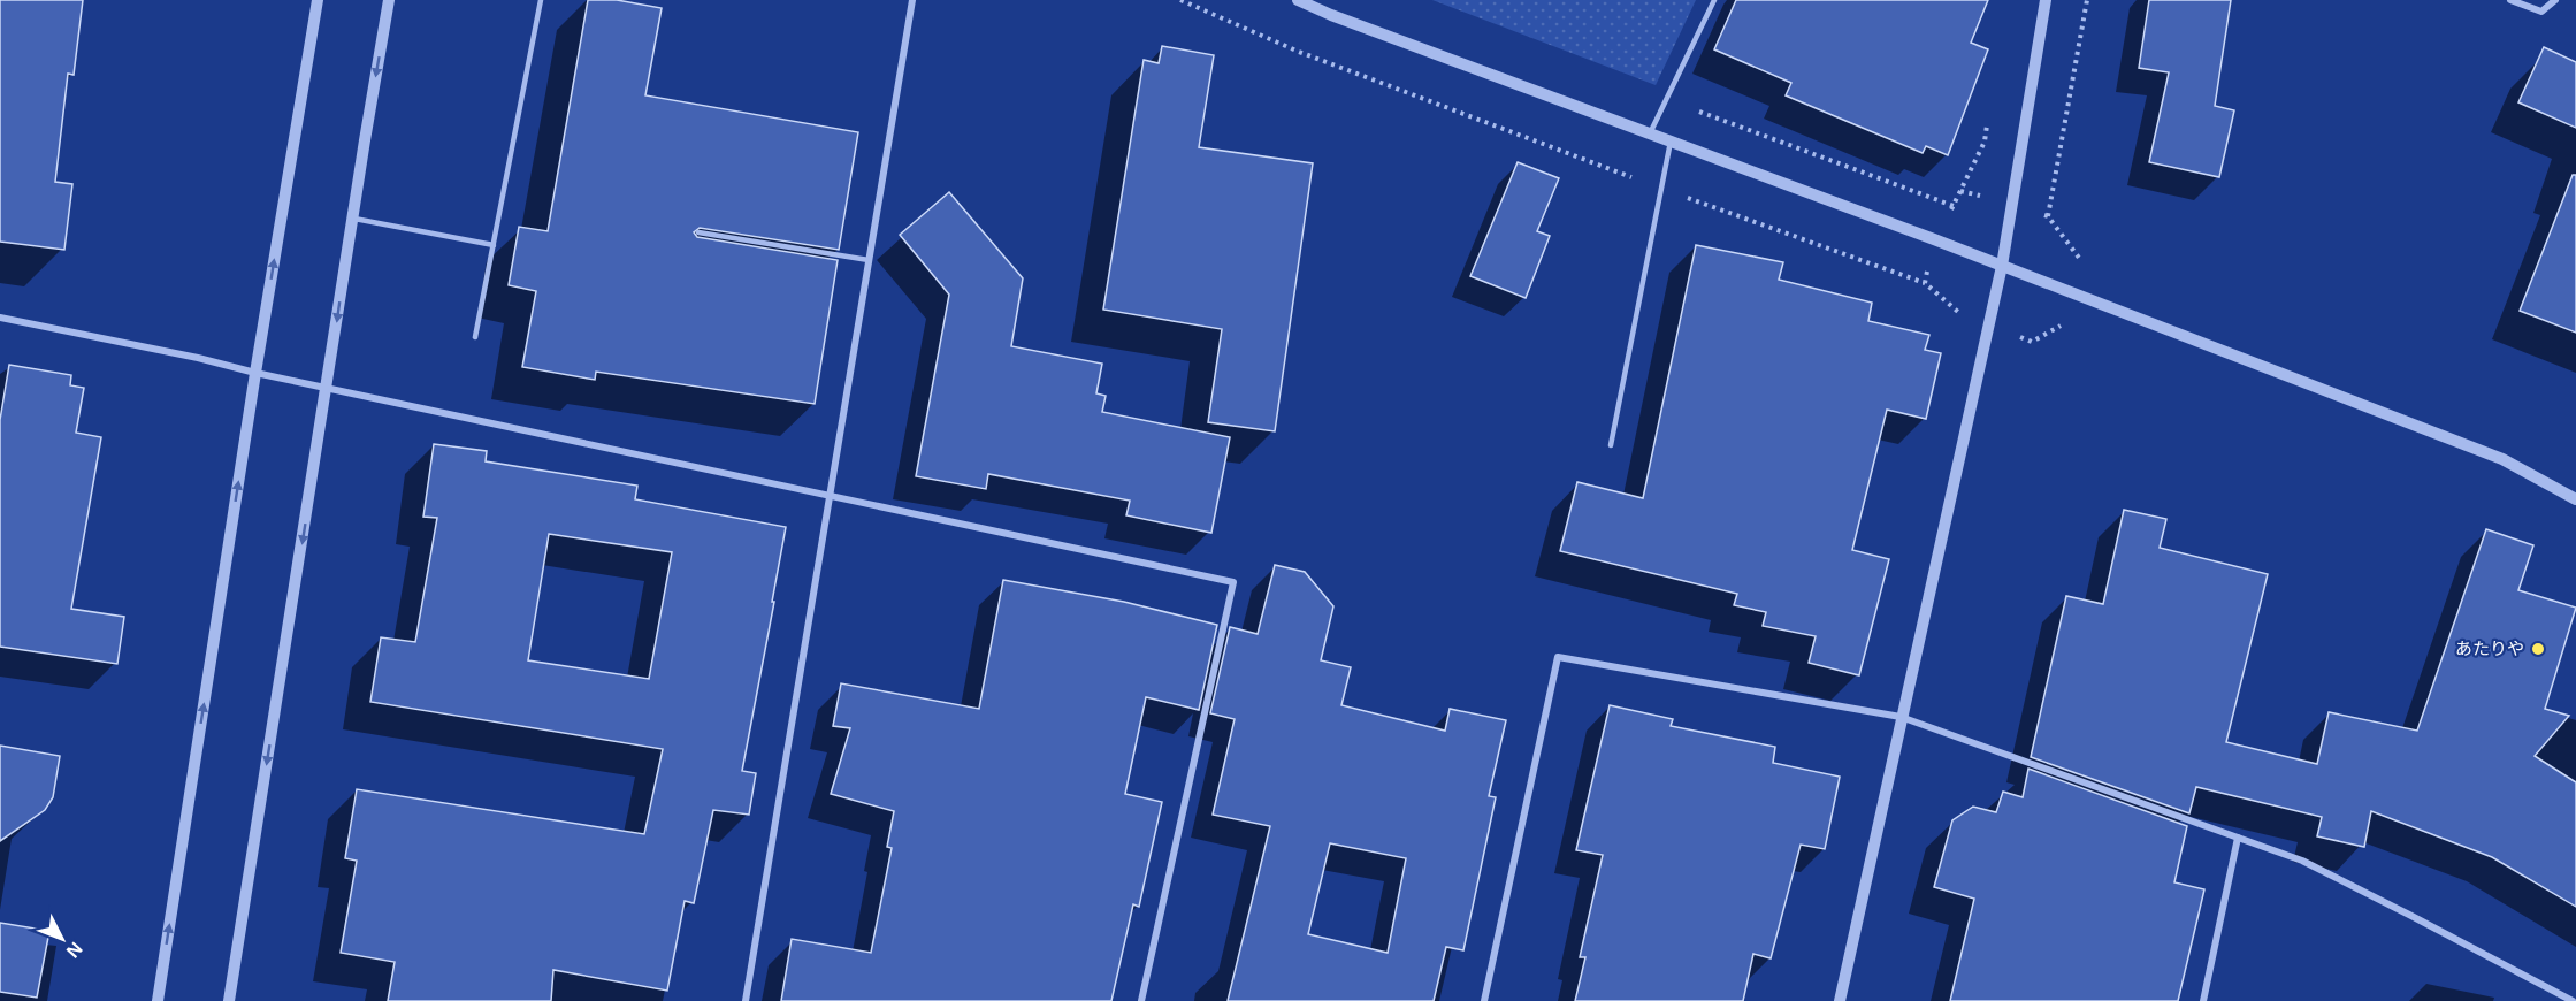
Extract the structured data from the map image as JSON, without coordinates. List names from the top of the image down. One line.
{"places":["あたりや"],"north":"bottom right"}
